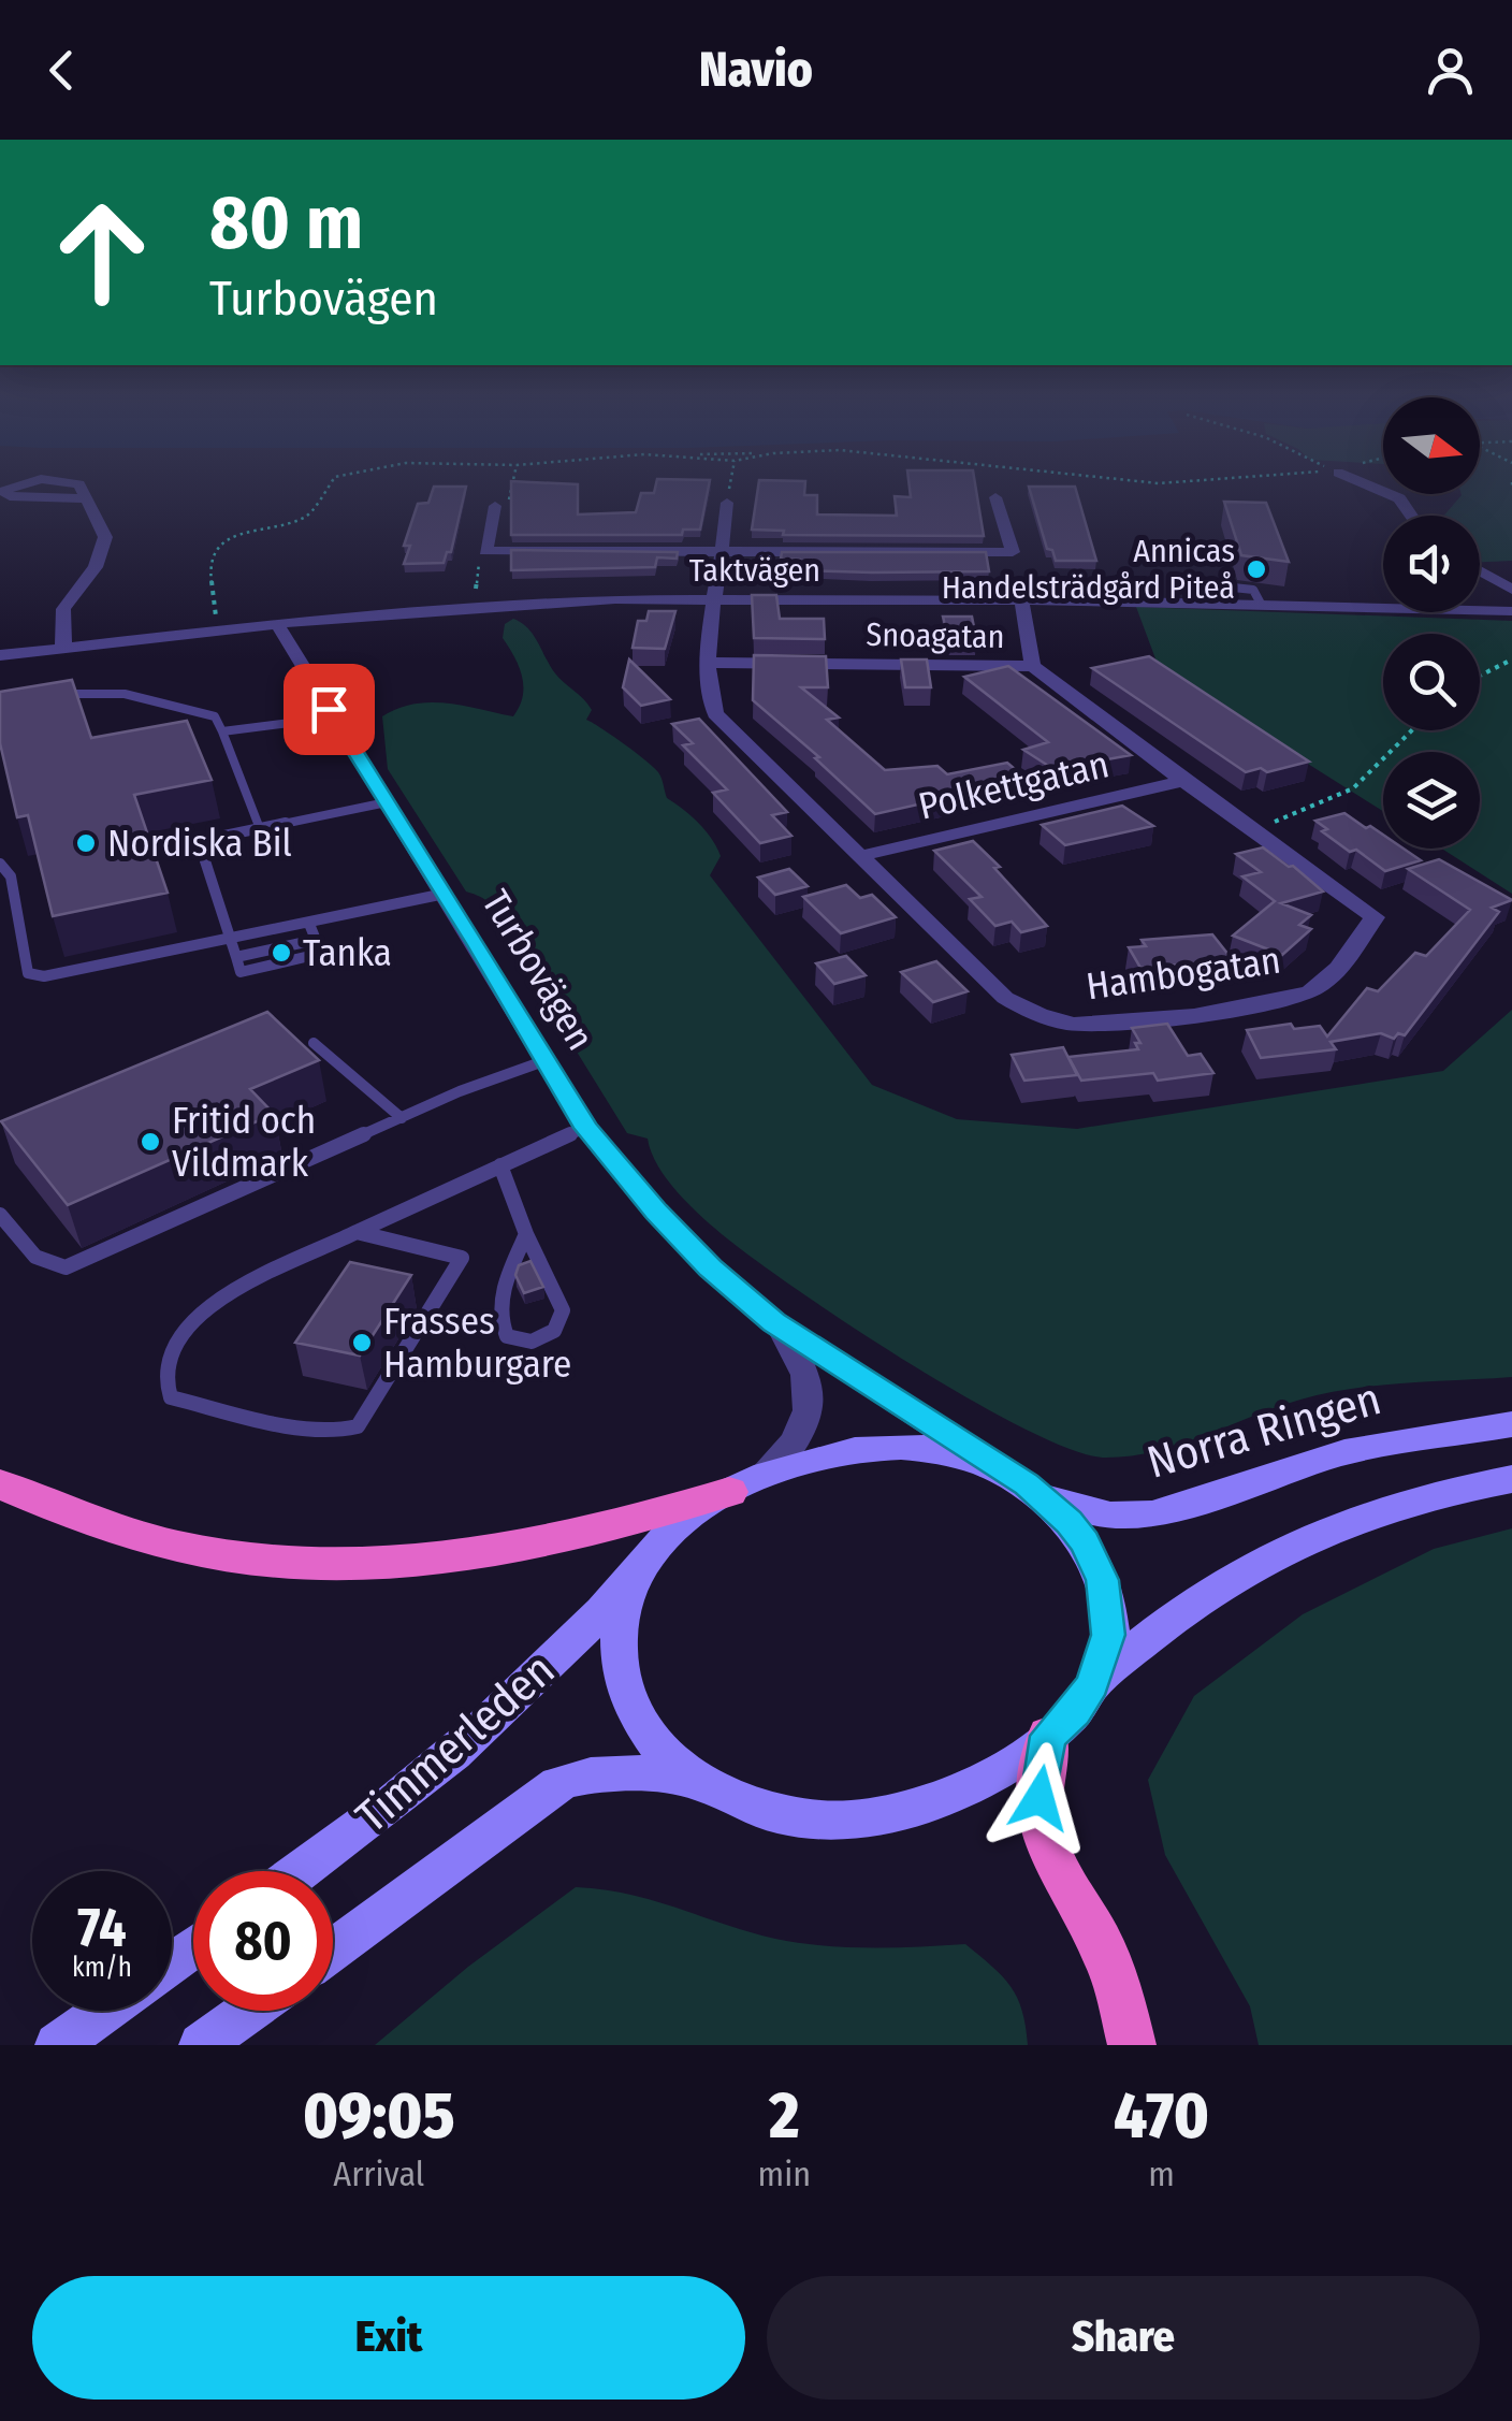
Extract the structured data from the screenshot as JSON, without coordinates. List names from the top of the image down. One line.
{"streets":{"main road":["Norra Ringen","Timmerleden"],"street":["Taktvägen","Snoagatan","Polkettgatan","Turbovägen","Hambogatan"]},"crossings":[["Taktvägen","Turbovägen"],["Taktvägen","Hambogatan"],["Snoagatan","Hambogatan"],["Polkettgatan","Hambogatan"]],"places":["Annicas Handelsträdgård Piteå","Nordiska Bil","Tanka","Fritid och Vildmark","Frasses Hamburgare"],"north":"right","page":{"header":"Navio","turn":["80 m","Turbovägen"],"speed":"74 km/h","limit":"80","eta":["09:05","Arrival","2","min","470","m"],"buttons":["Exit","Share"]}}
